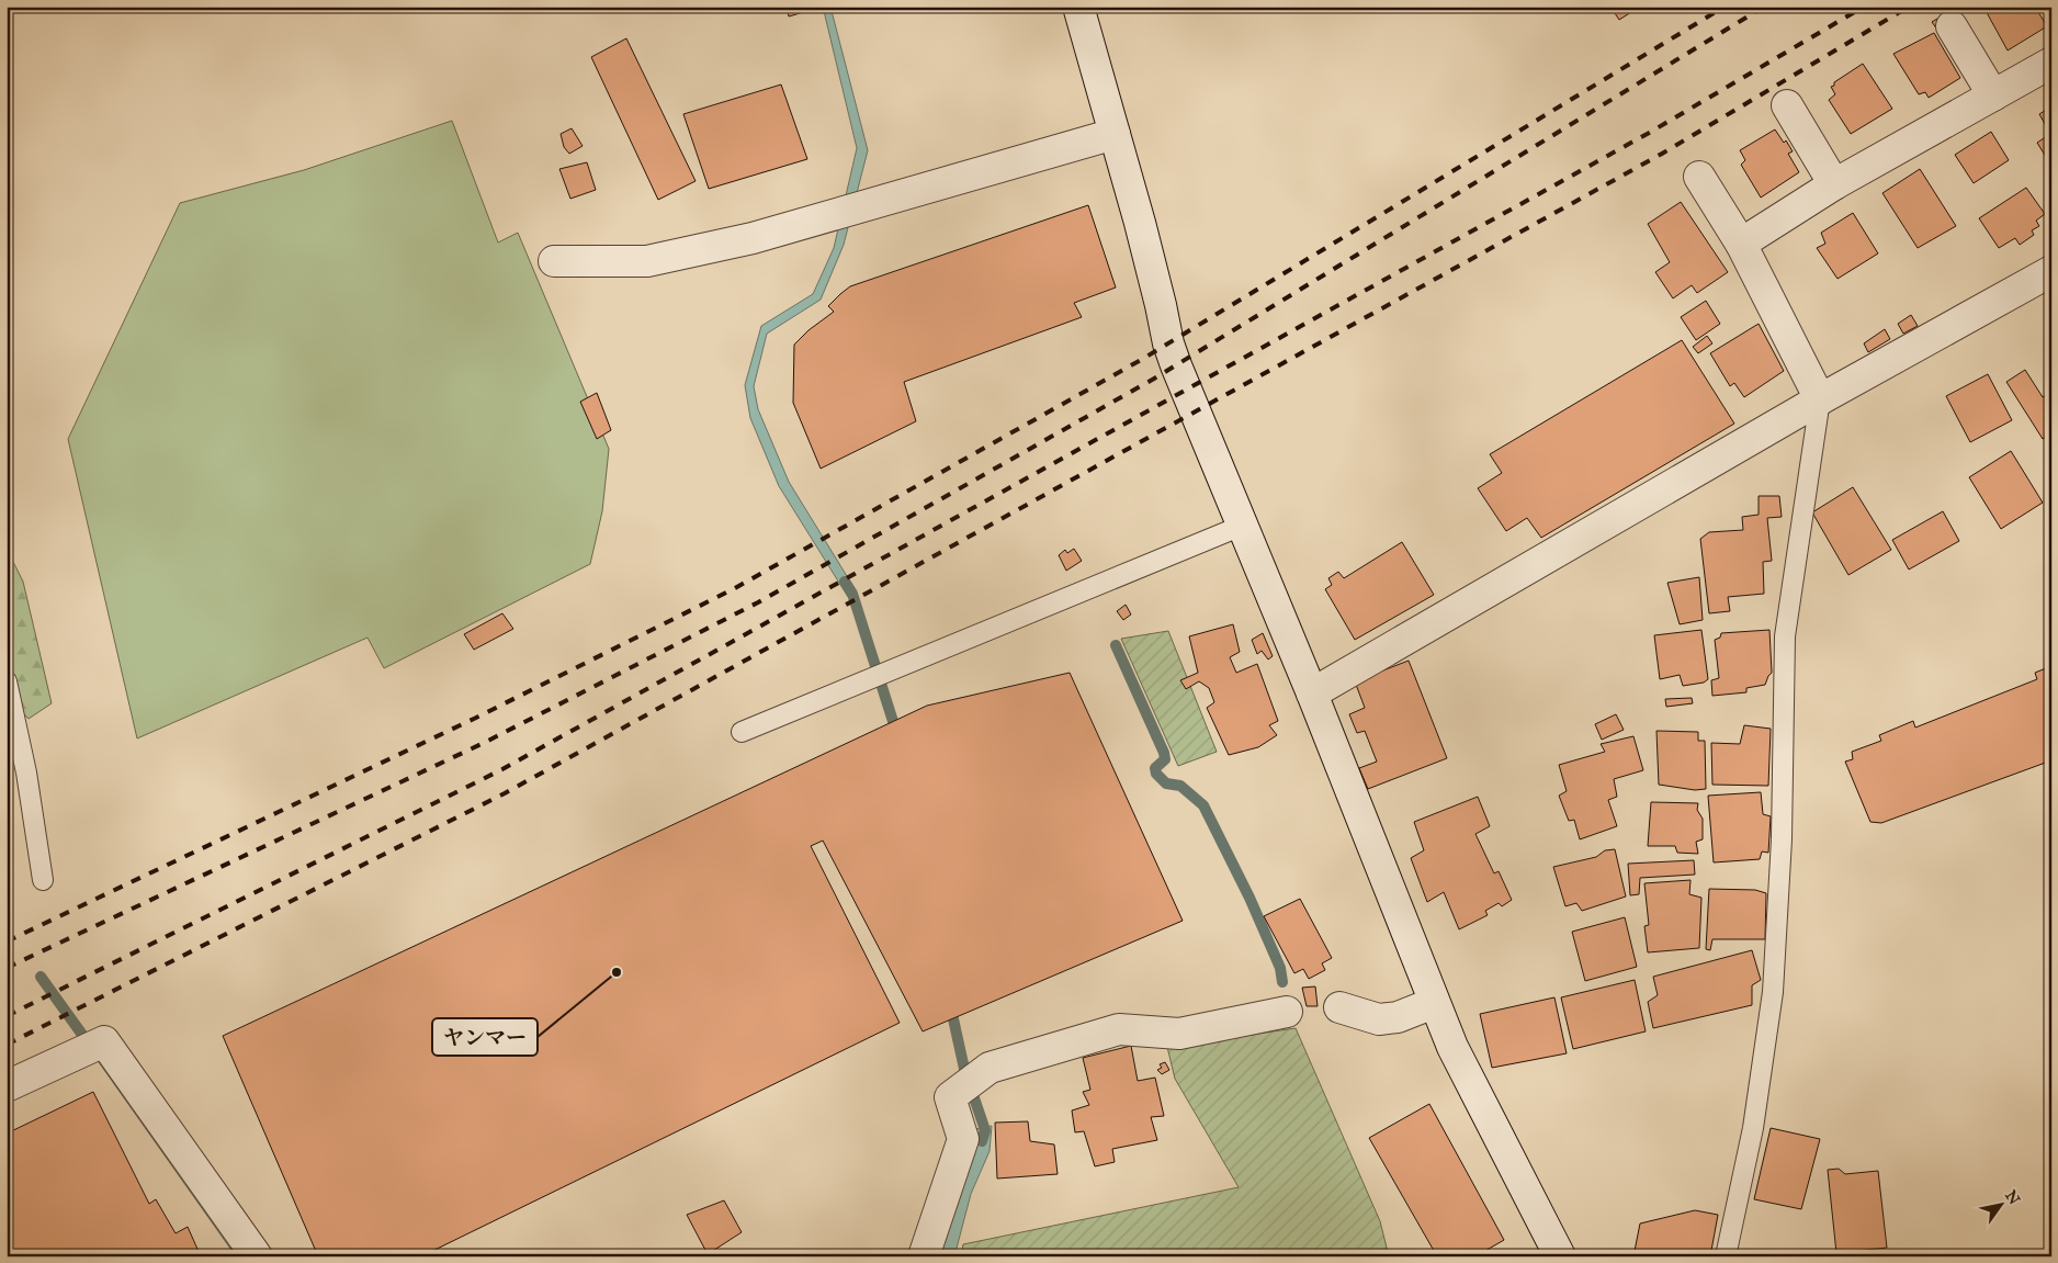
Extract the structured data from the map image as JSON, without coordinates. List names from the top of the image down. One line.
{"places":["ヤンマー"],"north":"top right"}
